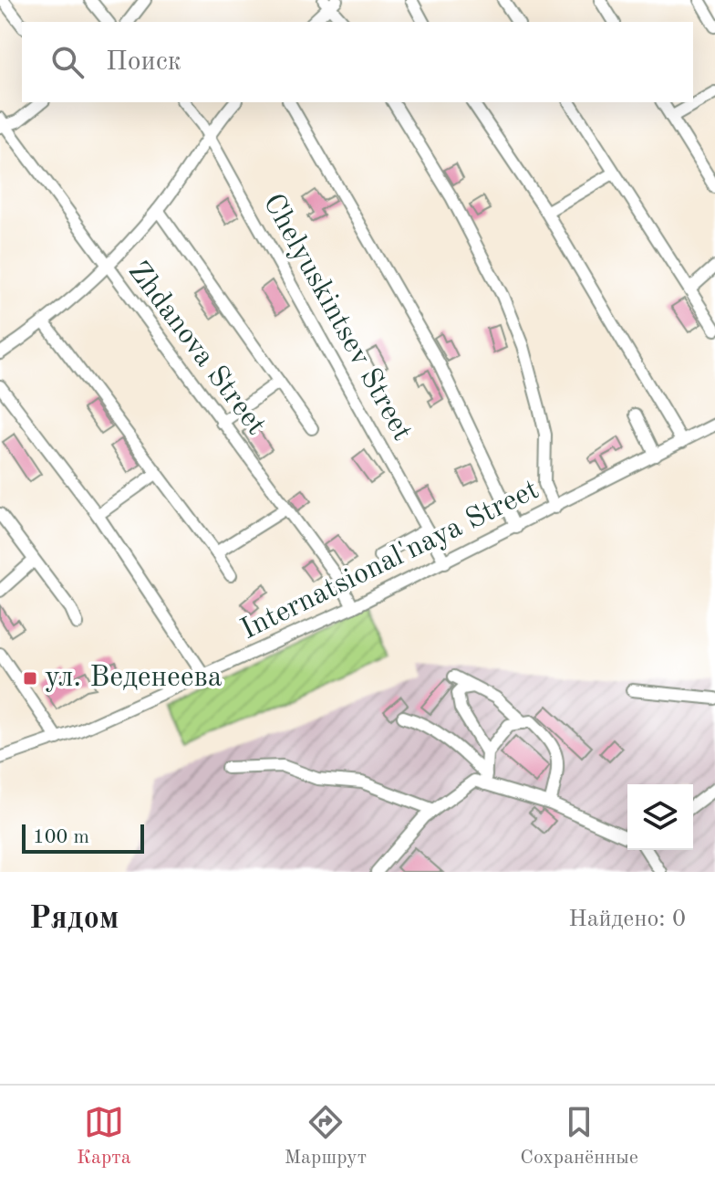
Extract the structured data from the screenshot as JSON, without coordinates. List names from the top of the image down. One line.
{"streets":{"street":["Chelyuskintsev Street","Zhdanova Street","Internatsional'naya Street"]},"crossings":[["Chelyuskintsev Street","Internatsional'naya Street"],["Zhdanova Street","Internatsional'naya Street"]],"places":{"transit":["ул. Веденеева"]},"scale_bar":"100 m","page":{"search":"Поиск","scale":"100 m","heading":["Рядом","Найдено: 0"],"nav":["Карта","Маршрут","Сохранённые"]}}
